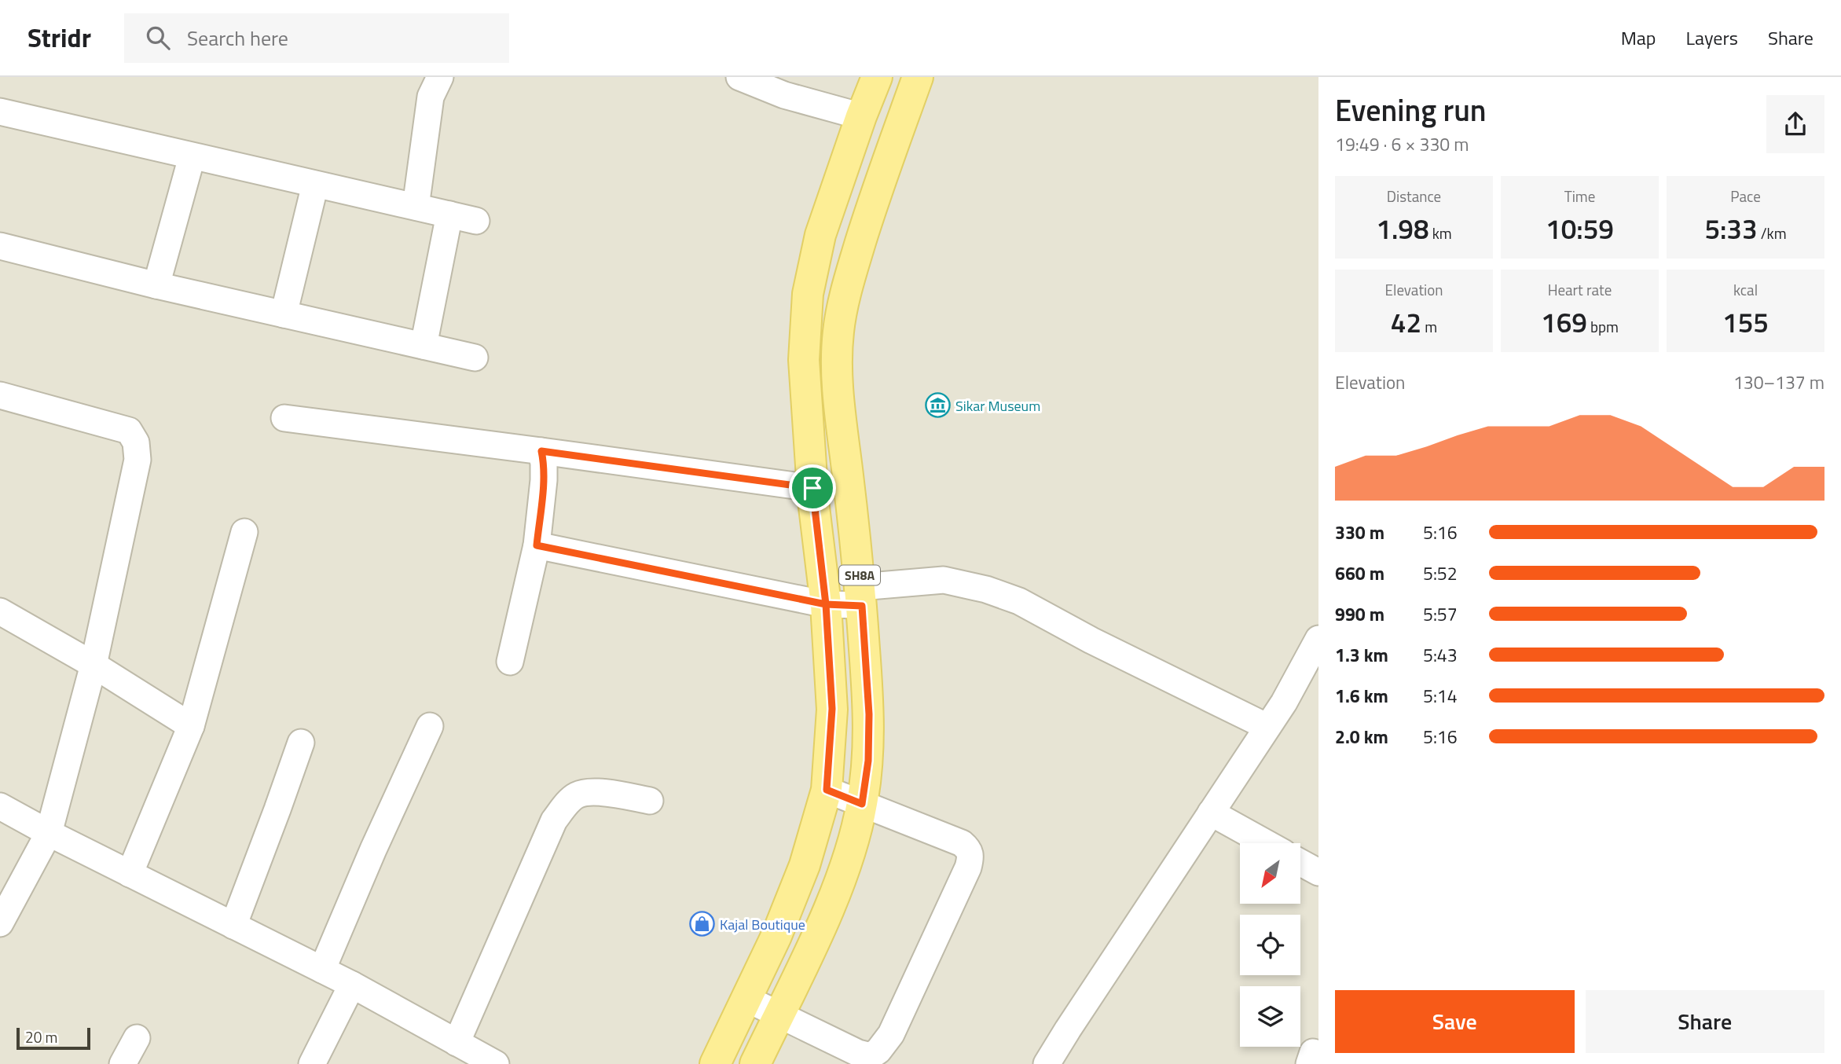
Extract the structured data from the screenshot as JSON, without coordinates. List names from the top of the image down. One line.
{"streets":{"main road":["SH8A"]},"places":{"museum":["Sikar Museum"],"shop":["Kajal Boutique"]},"scale_bar":"20 m","north":"bottom left","page":{"header":"Stridr","search":"Search here","nav":["Map","Layers","Share"],"heading":["Evening run","19:49 · 6 × 330 m"],"stats":[["Distance","1.98 km"],["Time","10:59"],["Pace","5:33 /km"],["Elevation","42 m"],["Heart rate","169 bpm"],["kcal","155"]],"chart":["Elevation","130–137 m"],"list":[{"name":"330 m","note":"5:16"},{"name":"660 m","note":"5:52"},{"name":"990 m","note":"5:57"},{"name":"1.3 km","note":"5:43"},{"name":"1.6 km","note":"5:14"},{"name":"2.0 km","note":"5:16"}],"buttons":["Save","Share"],"scale":"20 m"}}
